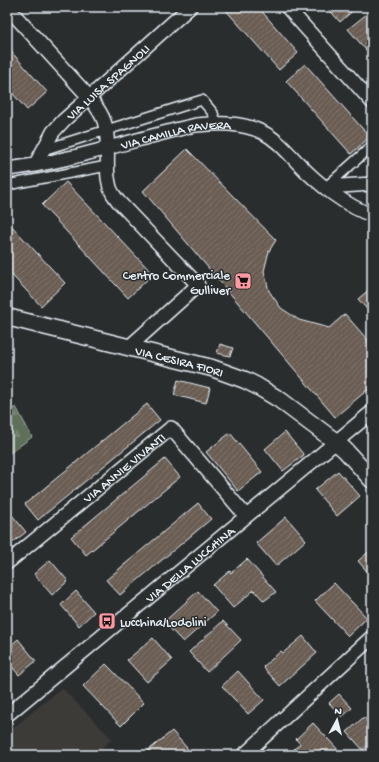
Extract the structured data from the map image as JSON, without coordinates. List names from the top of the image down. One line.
{"streets":{"street":["VIA LUISA SPAGNOLI","VIA CAMILLA RAVERA","VIA CESIRA FIORI","VIA ANNIE VIVANTI","VIA DELLA LUCCHINA"]},"crossings":[["VIA LUISA SPAGNOLI","VIA CAMILLA RAVERA"],["VIA CESIRA FIORI","VIA DELLA LUCCHINA"],["VIA ANNIE VIVANTI","VIA DELLA LUCCHINA"]],"places":{"supermarket":["Centro Commerciale Gulliver"],"bus stop":["Lucchina/Lodolini"]},"north":"top"}
